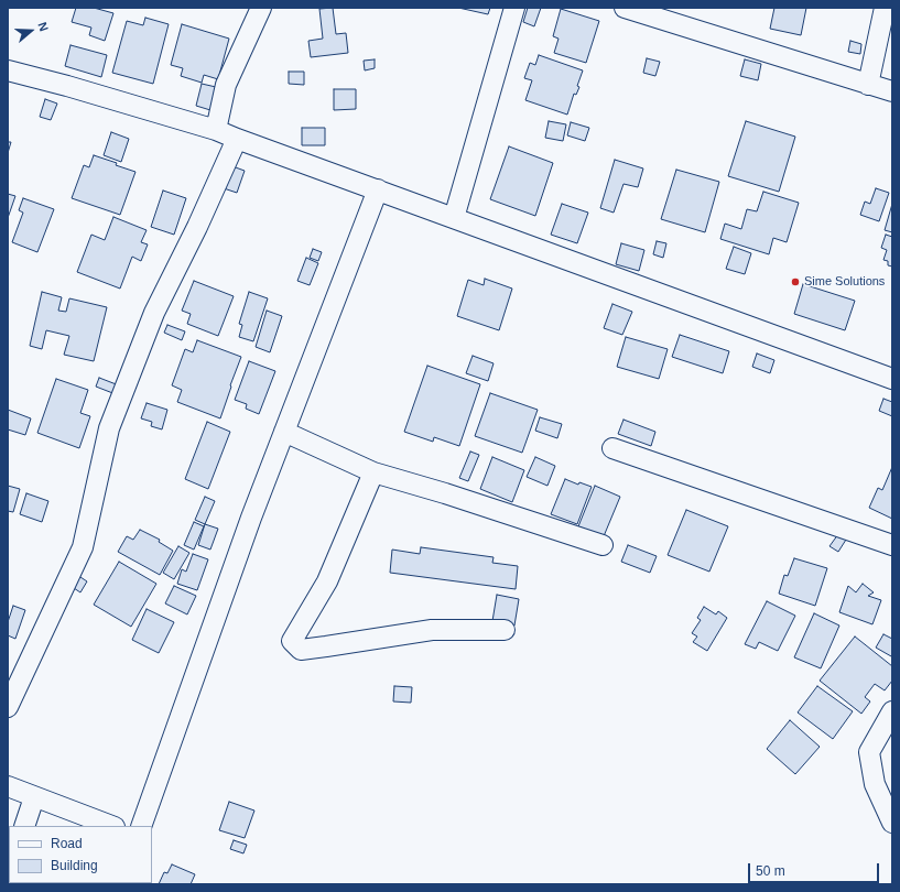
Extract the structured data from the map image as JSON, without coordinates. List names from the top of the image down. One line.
{"places":["Sime Solutions"],"legend":["Road","Building"],"scale_bar":"50 m","north":"right"}
